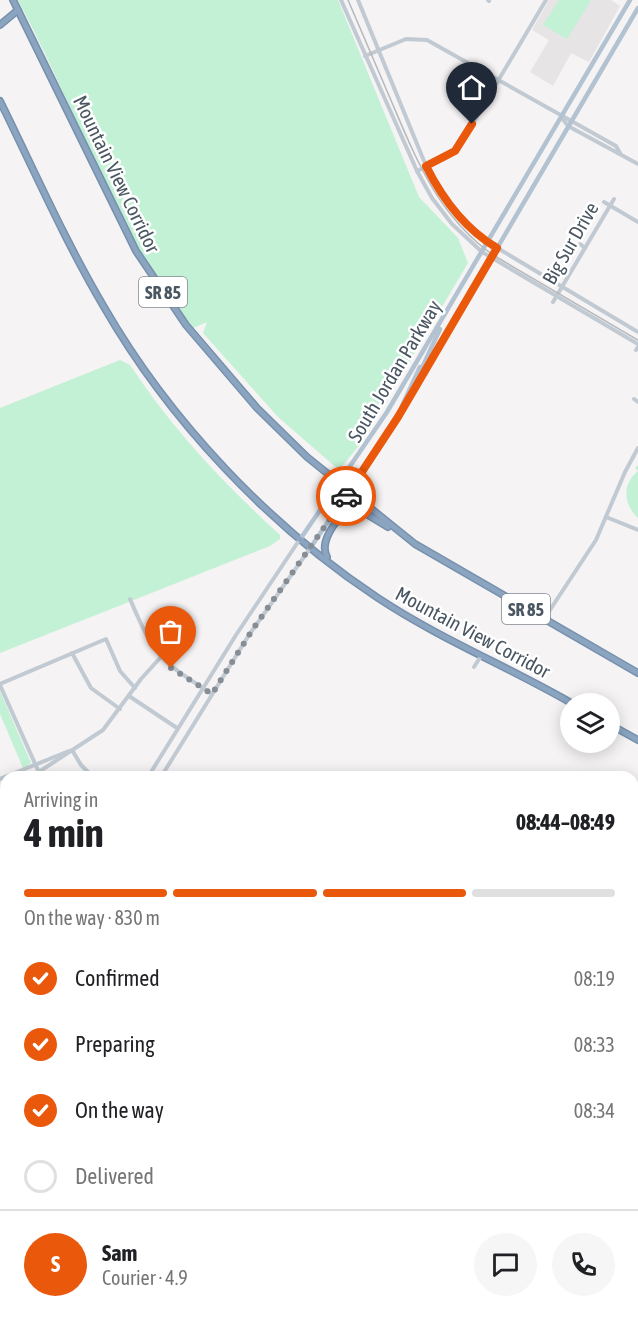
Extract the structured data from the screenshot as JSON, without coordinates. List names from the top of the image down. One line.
{"streets":{"highway":["Mountain View Corridor","SR 85"],"main road":["South Jordan Parkway"],"street":["Big Sur Drive"]},"crossings":[["Mountain View Corridor","South Jordan Parkway"]],"page":{"heading":["4 min","Arriving in","08:44–08:49"],"panel":["Sam","Courier · 4.9"],"bar":"On the way · 830 m","list":[["Confirmed","08:19"],["Preparing","08:33"],["On the way","08:34"],"Delivered"],"round":"S"}}
